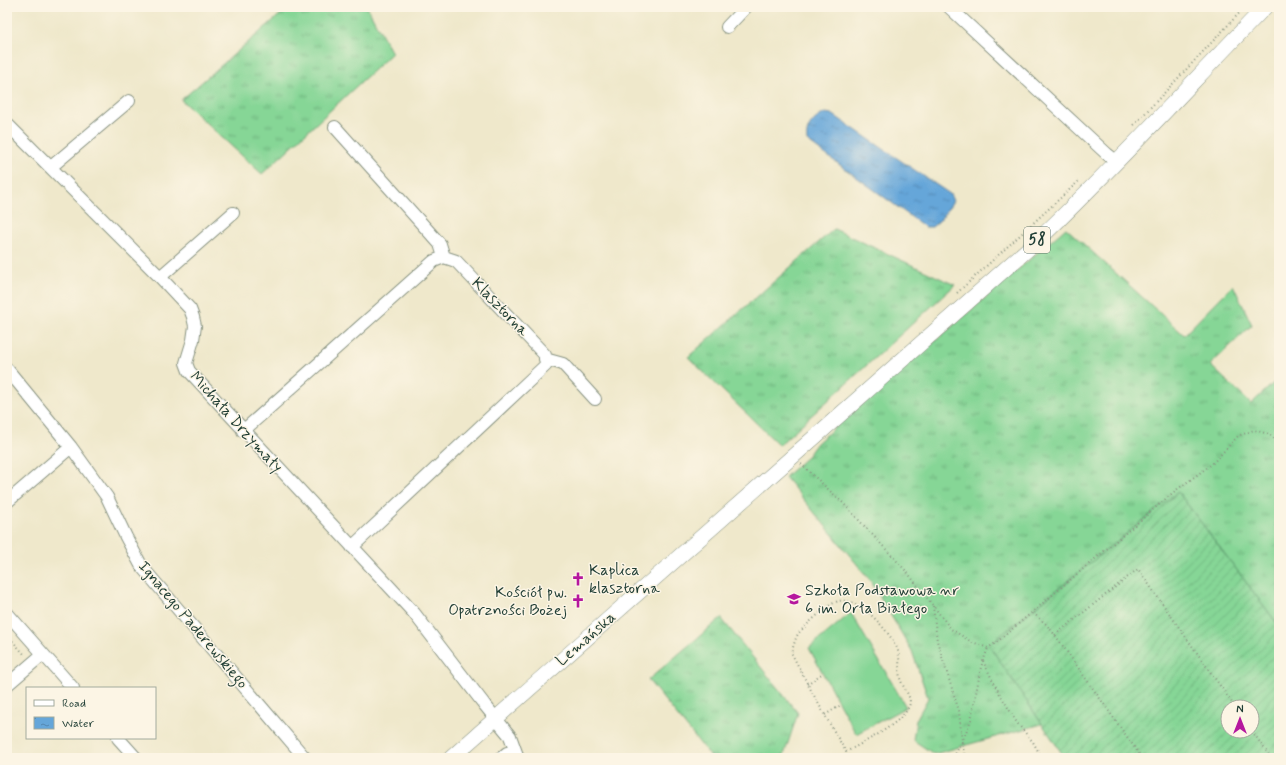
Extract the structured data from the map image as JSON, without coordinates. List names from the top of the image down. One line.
{"streets":{"main road":["58","Lemańska"],"street":["Klasztorna","Michała Drzymały","Ignacego Paderewskiego"]},"crossings":[["58","Lemańska"],["Michała Drzymały","Lemańska"]],"places":{"church":["Kaplica klasztorna","Kościół pw. Opatrzności Bożej"],"school or university":["Szkoła Podstawowa nr 6 im. Orła Białego"]},"legend":["Road","Water"],"north":"top"}
